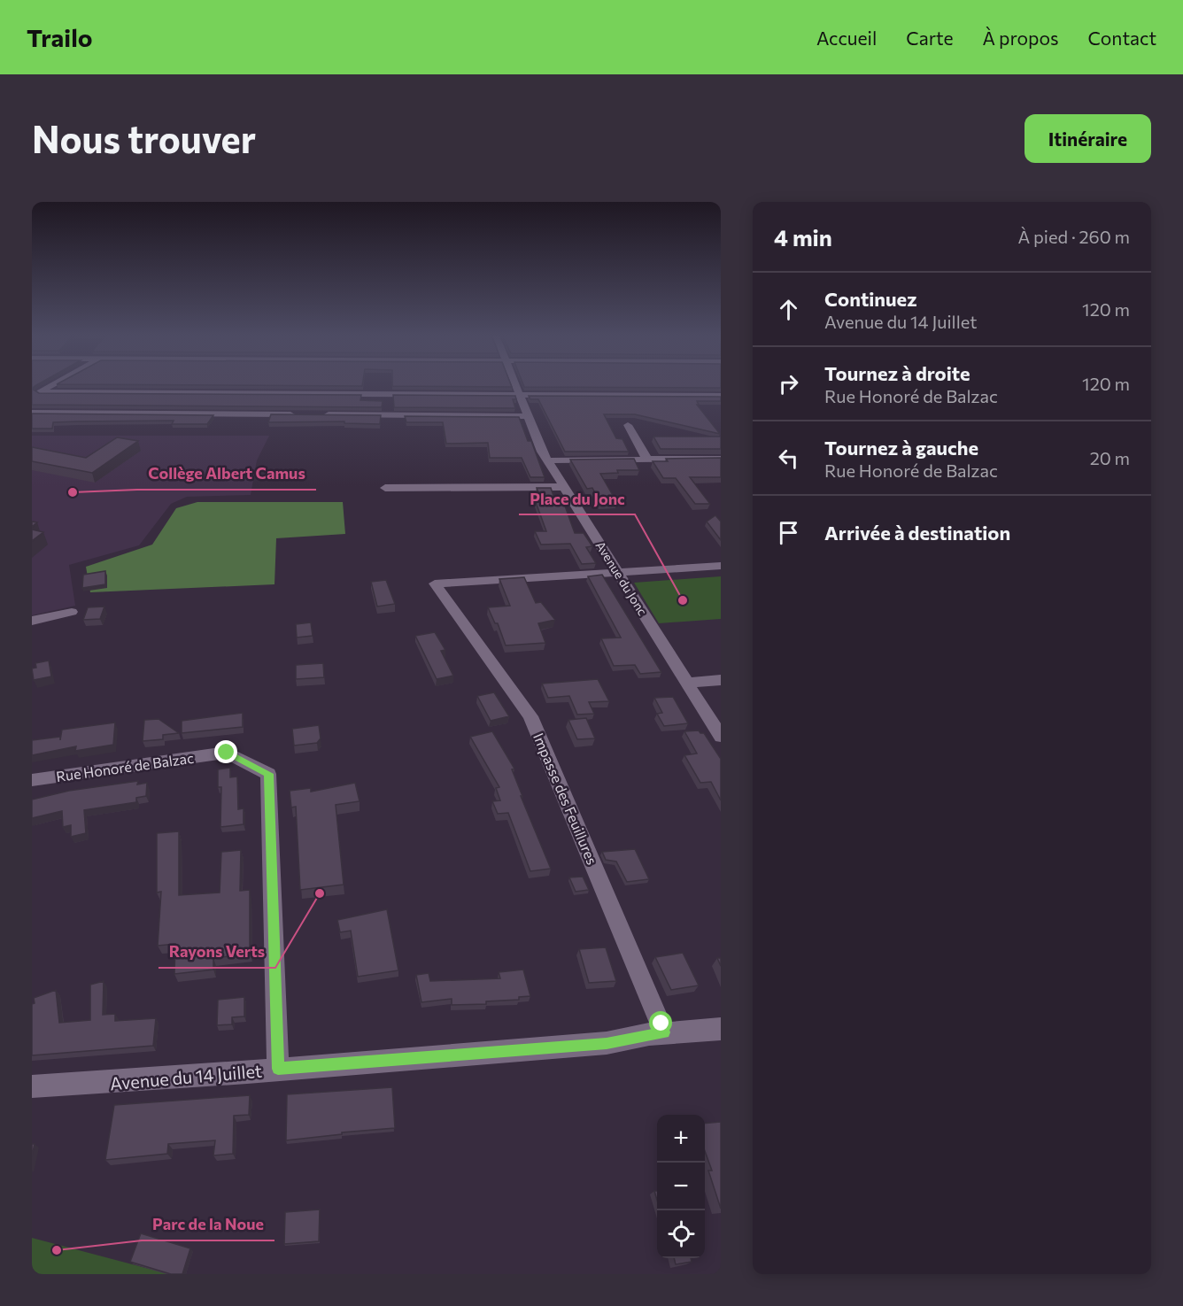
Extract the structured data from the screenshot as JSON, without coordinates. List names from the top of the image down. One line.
{"streets":{"street":["Avenue du Jonc","Rue Honoré de Balzac","Impasse des Feuillures","Avenue du 14 Juillet"]},"crossings":[["Avenue du Jonc","Impasse des Feuillures"],["Rue Honoré de Balzac","Avenue du 14 Juillet"],["Impasse des Feuillures","Avenue du 14 Juillet"]],"places":["Collège Albert Camus","Place du Jonc","Rayons Verts","Parc de la Noue"],"page":{"header":"Trailo","nav":["Accueil","Carte","À propos","Contact"],"buttons":"Itinéraire","title":"Nous trouver","heading":["4 min","À pied · 260 m"],"list":[["Continuez","Avenue du 14 Juillet","120 m"],["Tournez à droite","Rue Honoré de Balzac","120 m"],["Tournez à gauche","Rue Honoré de Balzac","20 m"],"Arrivée à destination"],"map_buttons":["+","−"]}}
